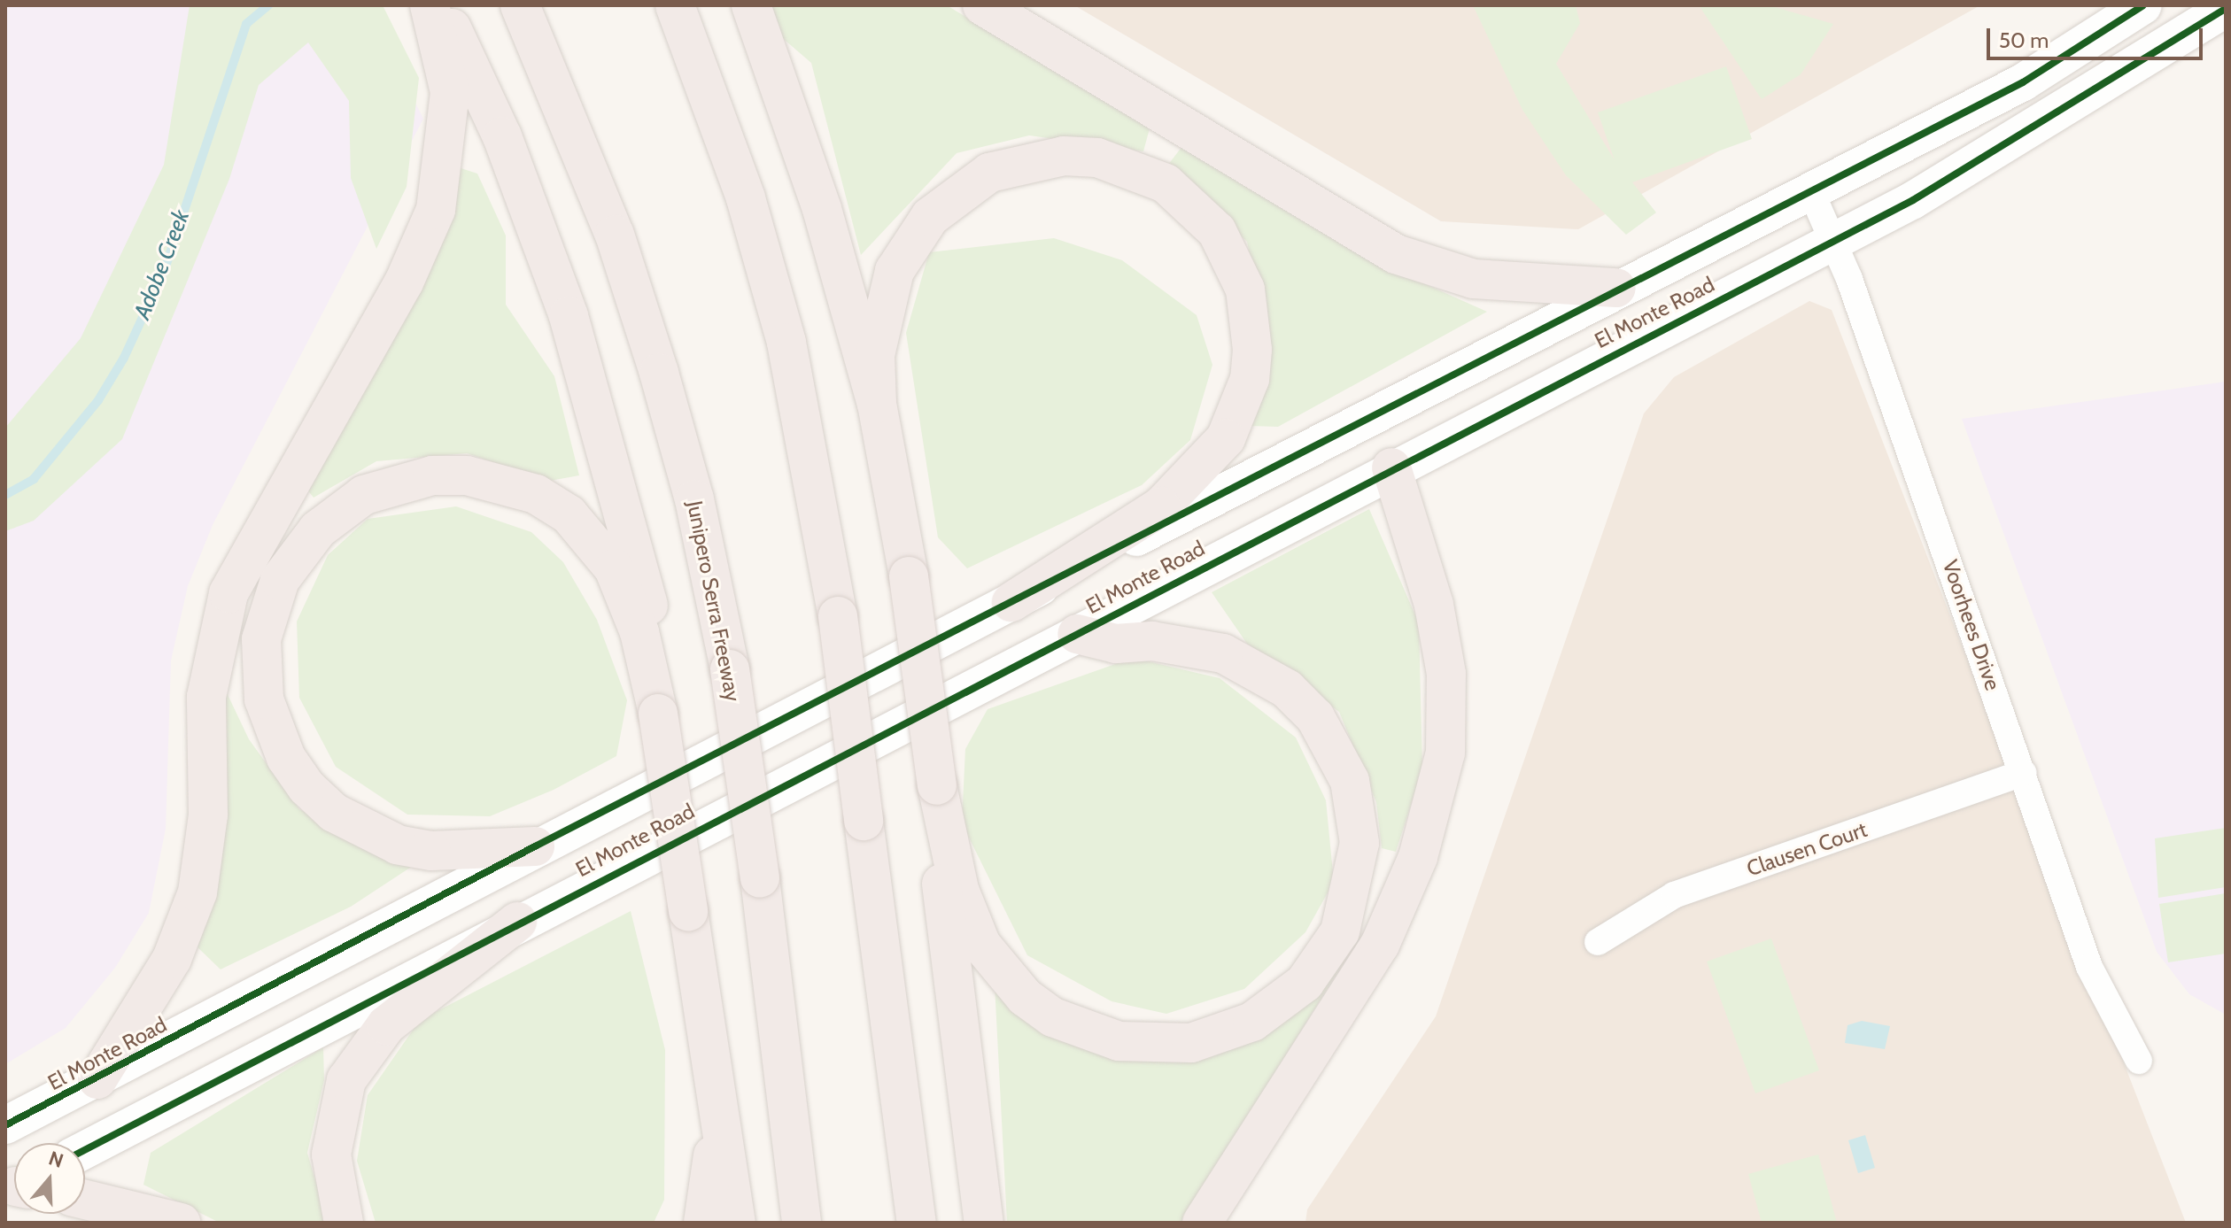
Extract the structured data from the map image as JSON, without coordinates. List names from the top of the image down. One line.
{"streets":{"highway":["Junipero Serra Freeway"],"main road":["El Monte Road"],"street":["Voorhees Drive","Clausen Court"]},"crossings":[["El Monte Road","Voorhees Drive"],["Voorhees Drive","Clausen Court"]],"water":["Adobe Creek"],"scale_bar":"50 m","north":"top"}
